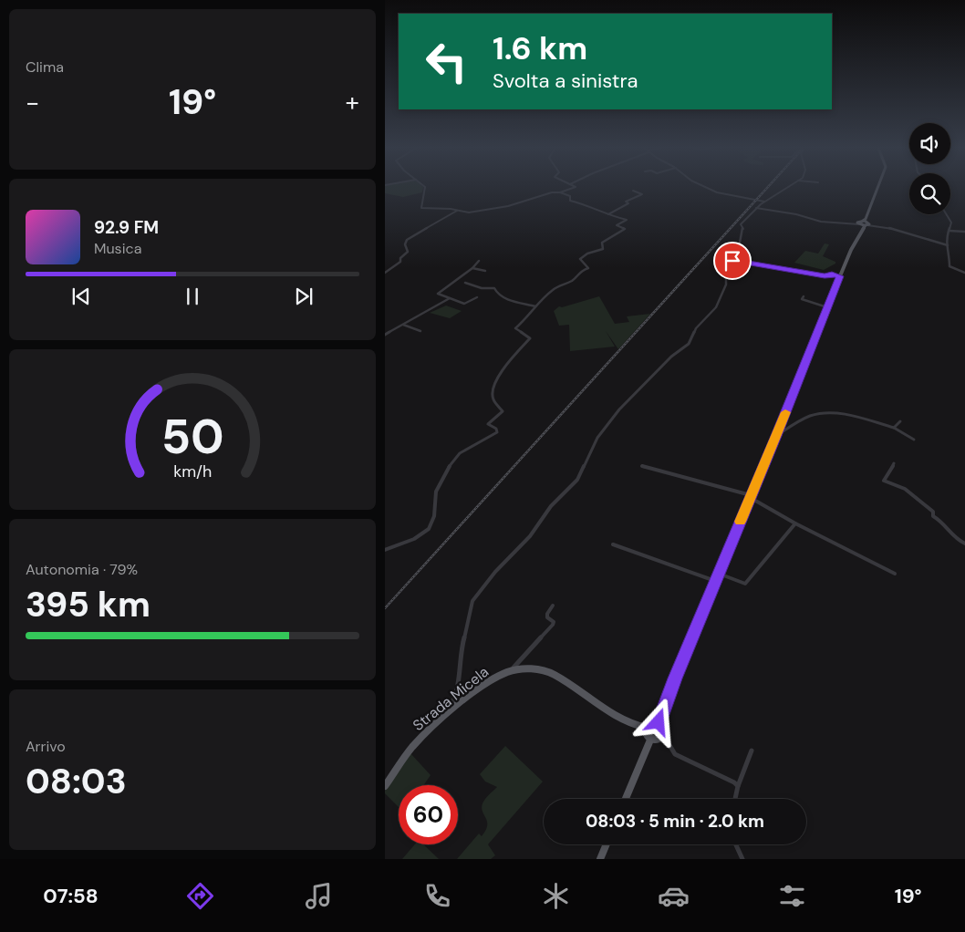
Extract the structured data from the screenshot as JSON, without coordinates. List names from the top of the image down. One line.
{"streets":{"main road":["Strada Micela"]},"page":{"tile":["Clima",["Autonomia · 79%","395 km"],["Arrivo","08:03"]],"turn":["1.6 km","Svolta a sinistra"],"heat":["−","19°","+"],"song":["92.9 FM","Musica"],"limit":"60","trip":"08:03 · 5 min · 2.0 km","tabs":["07:58","19°"],"gauge":["50","km/h"]}}
